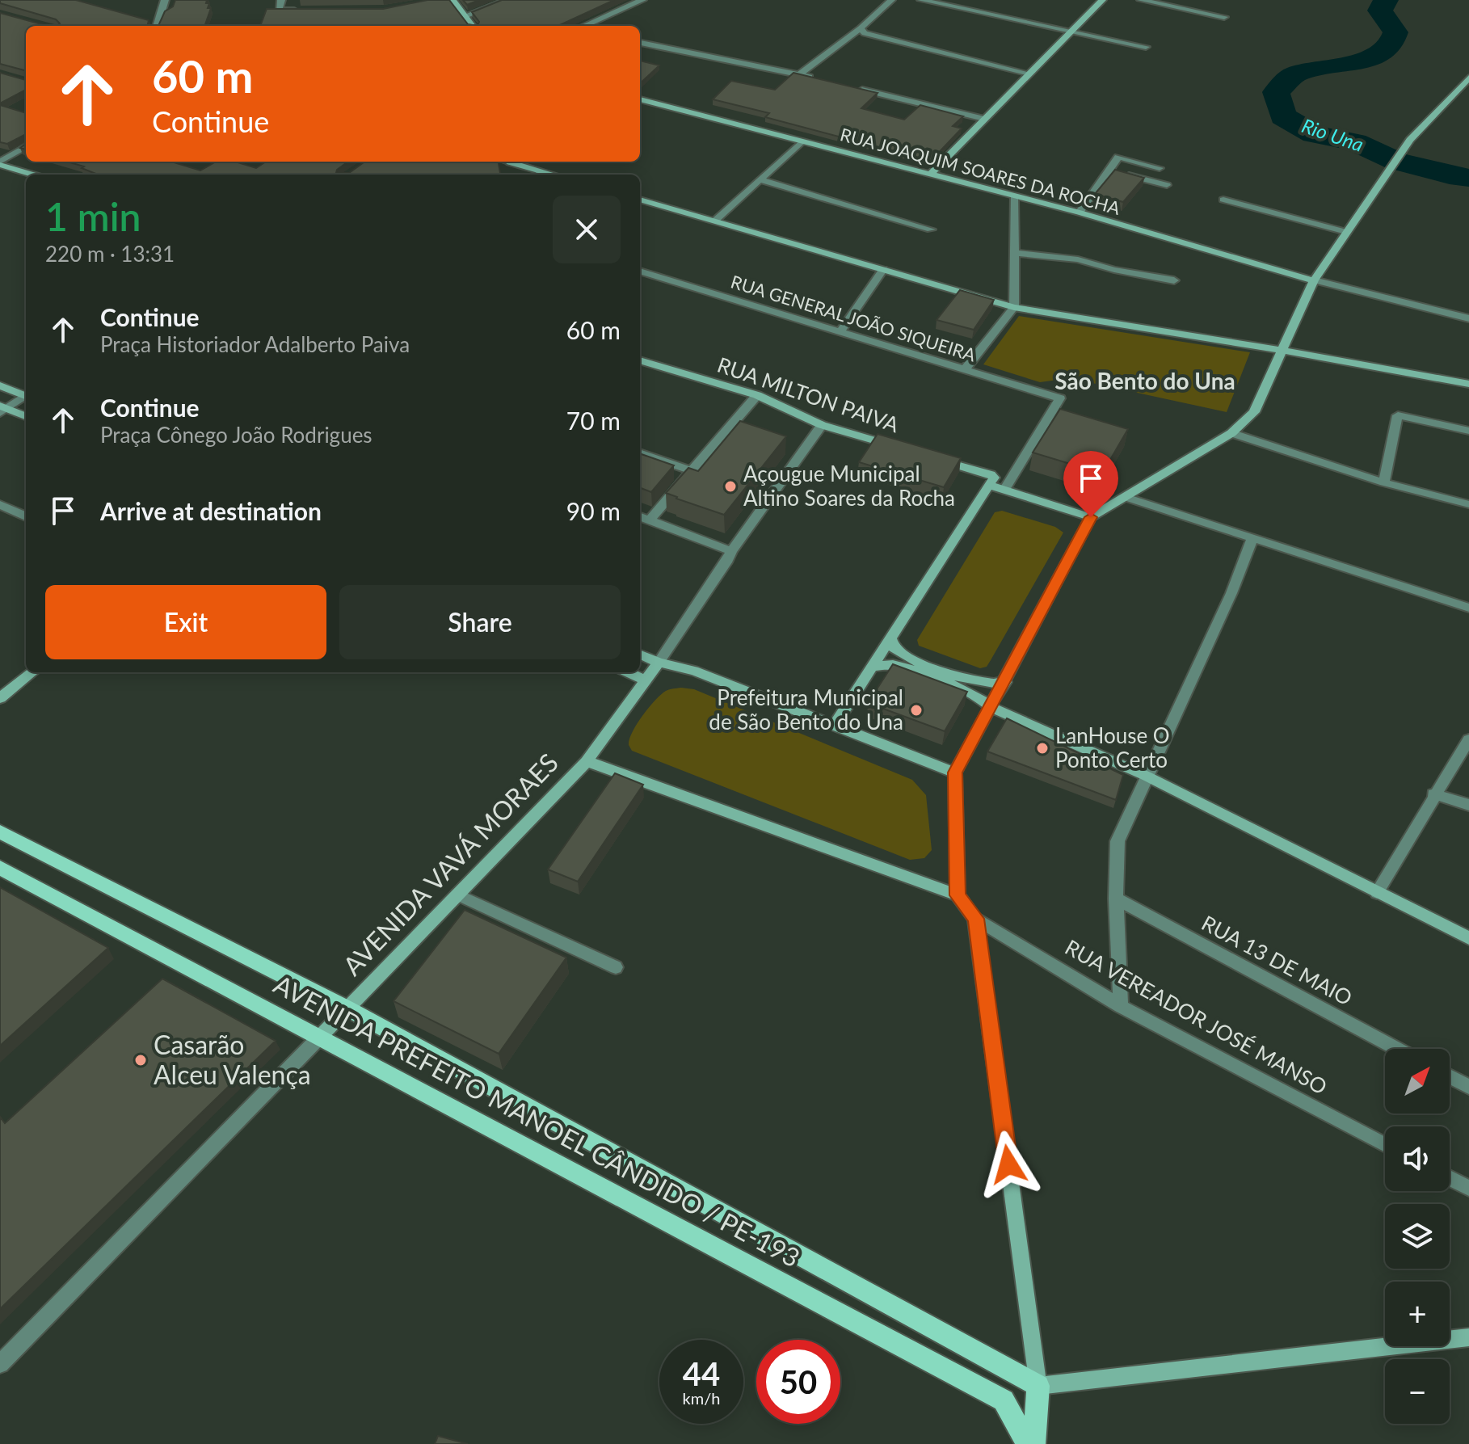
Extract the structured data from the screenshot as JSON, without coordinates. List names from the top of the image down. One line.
{"streets":{"main road":["RUA JOAQUIM SOARES DA ROCHA","RUA MILTON PAIVA","AVENIDA VAVÁ MORAES","AVENIDA PREFEITO MANOEL CÂNDIDO / PE-193"],"street":["RUA GENERAL JOÃO SIQUEIRA","RUA 13 DE MAIO","RUA VEREADOR JOSÉ MANSO"]},"crossings":[["AVENIDA VAVÁ MORAES","AVENIDA PREFEITO MANOEL CÂNDIDO / PE-193"]],"districts":["São Bento do Una"],"water":["Rio Una"],"places":["Açougue Municipal Altino Soares da Rocha","Prefeitura Municipal de São Bento do Una","LanHouse O Ponto Certo","Casarão Alceu Valença"],"north":"top right","page":{"turn":["60 m","Continue"],"heading":["1 min","220 m · 13:31"],"list":[{"name":"Continue","note":"Praça Historiador Adalberto Paiva","value":"60 m"},{"name":"Continue","note":"Praça Cônego João Rodrigues","value":"70 m"},{"name":"Arrive at destination","value":"90 m"}],"buttons":["Exit","Share"],"map_buttons":["+","−"],"speed":"44 km/h","limit":"50"}}
